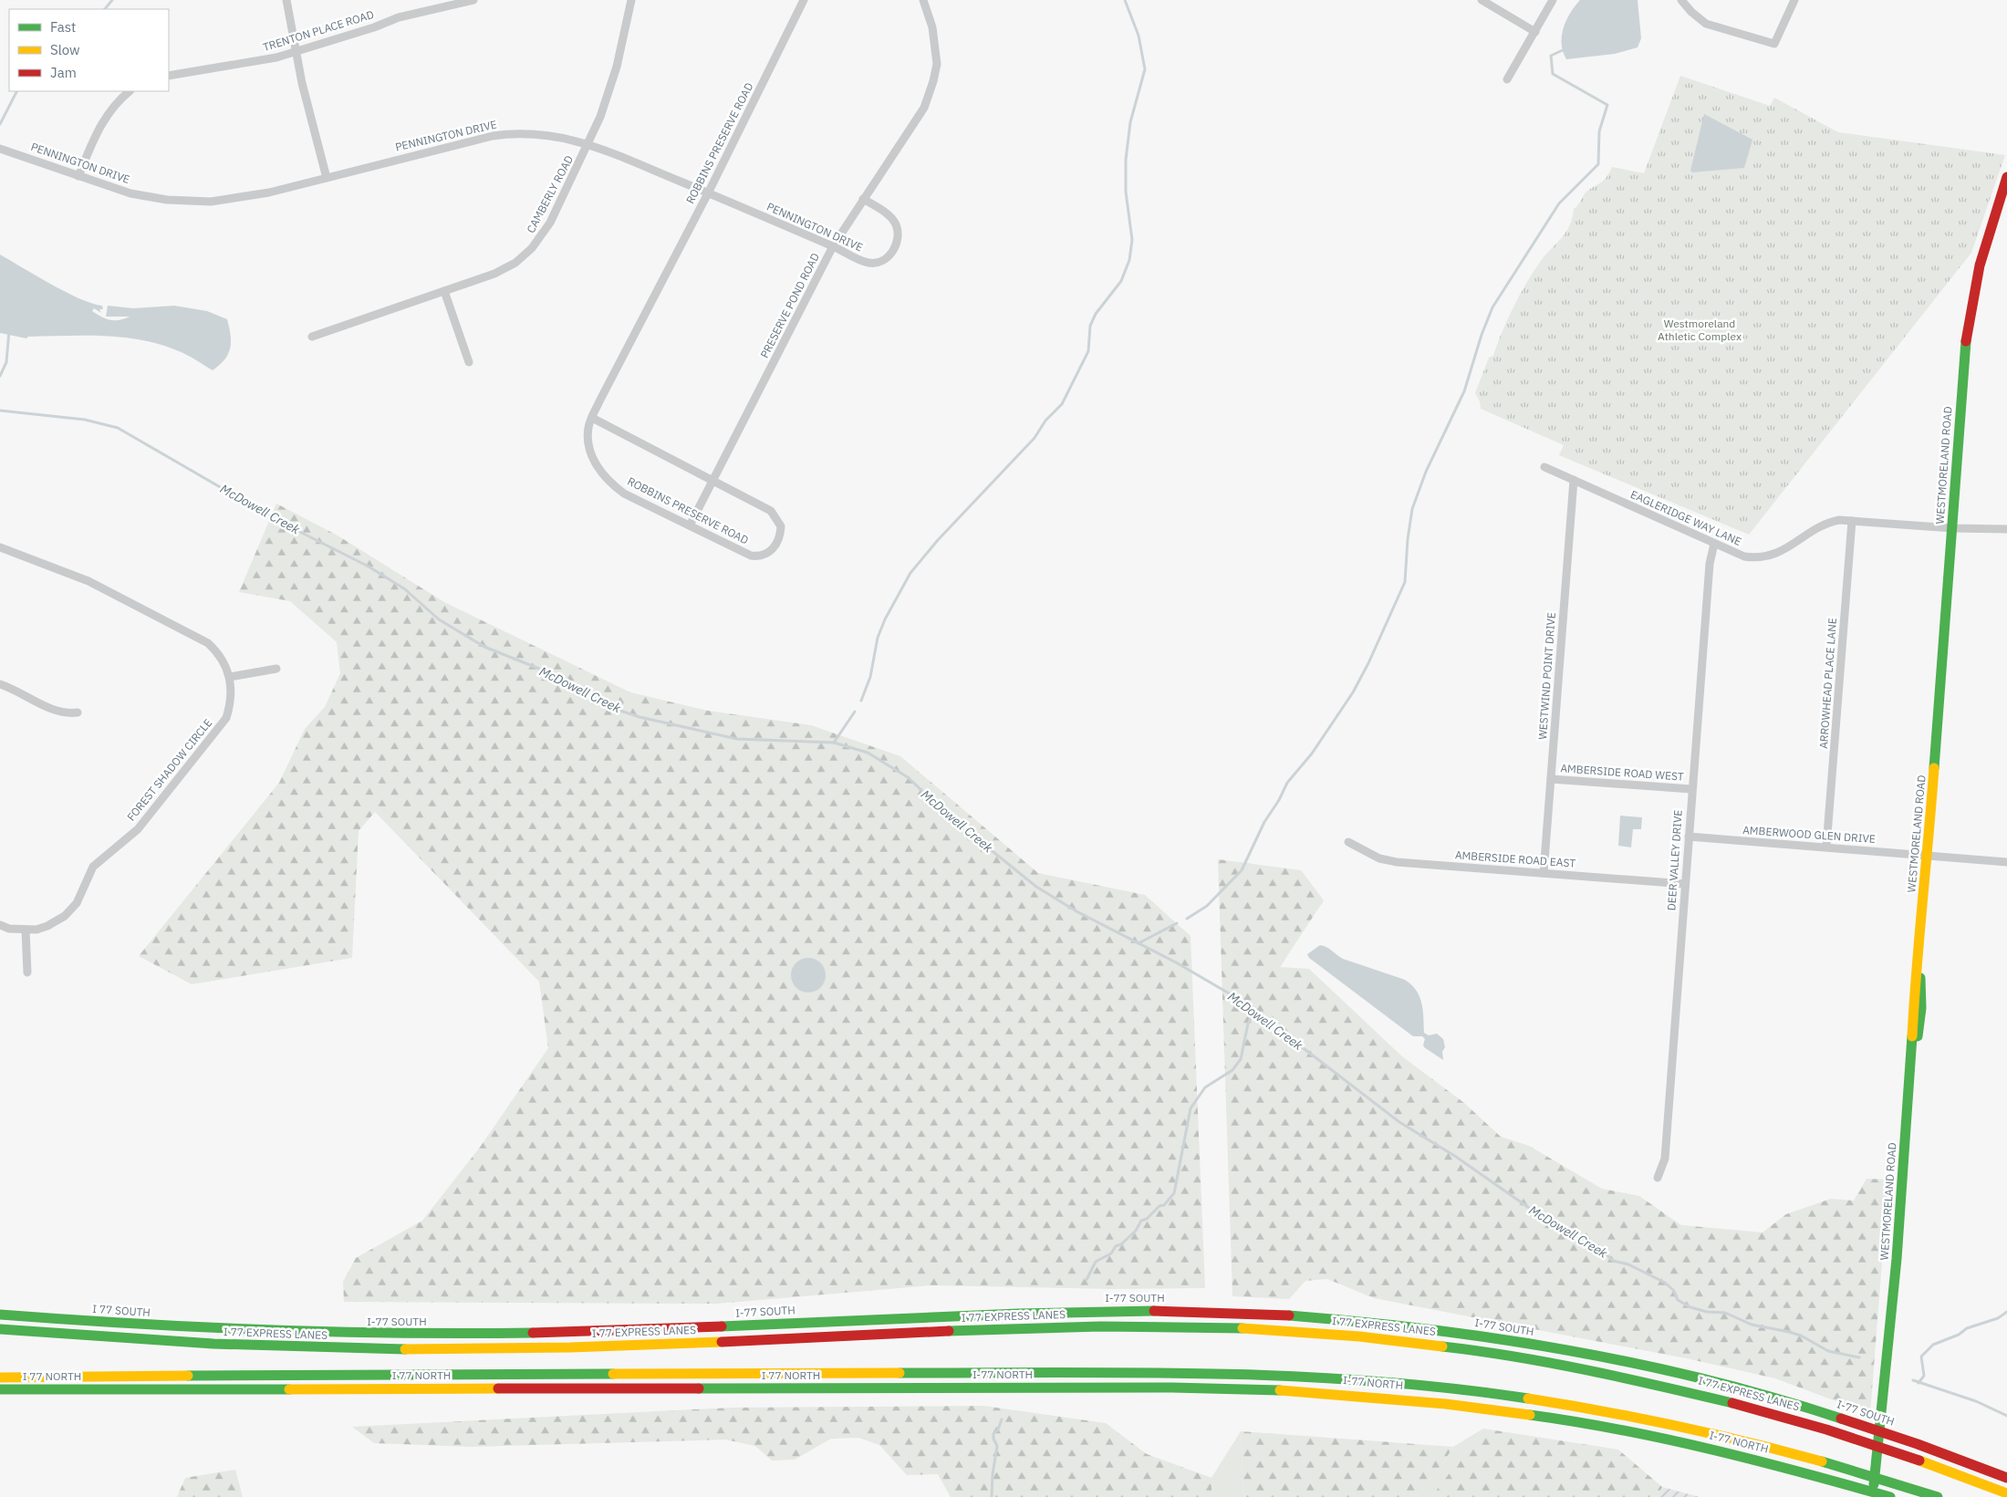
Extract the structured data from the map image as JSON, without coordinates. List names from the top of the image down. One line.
{"streets":{"main road":["WESTMORELAND ROAD","I-77 SOUTH","I 77 SOUTH","I 77 EXPRESS LANES","I-77 NORTH","I 77 NORTH"],"street":["TRENTON PLACE ROAD","PENNINGTON DRIVE","ROBBINS PRESERVE ROAD","CAMBERLY ROAD","PRESERVE POND ROAD","EAGLERIDGE WAY LANE","WESTWIND POINT DRIVE","ARROWHEAD PLACE LANE","FOREST SHADOW CIRCLE","AMBERSIDE ROAD WEST","AMBERWOOD GLEN DRIVE","AMBERSIDE ROAD EAST","DEER VALLEY DRIVE"]},"crossings":[["PENNINGTON DRIVE","ROBBINS PRESERVE ROAD"],["PENNINGTON DRIVE","CAMBERLY ROAD"],["PENNINGTON DRIVE","PRESERVE POND ROAD"],["ROBBINS PRESERVE ROAD","PRESERVE POND ROAD"],["WESTMORELAND ROAD","EAGLERIDGE WAY LANE"],["WESTMORELAND ROAD","AMBERWOOD GLEN DRIVE"],["EAGLERIDGE WAY LANE","WESTWIND POINT DRIVE"],["EAGLERIDGE WAY LANE","ARROWHEAD PLACE LANE"],["EAGLERIDGE WAY LANE","DEER VALLEY DRIVE"],["WESTWIND POINT DRIVE","AMBERSIDE ROAD WEST"],["WESTWIND POINT DRIVE","AMBERSIDE ROAD EAST"],["ARROWHEAD PLACE LANE","AMBERWOOD GLEN DRIVE"],["AMBERSIDE ROAD WEST","DEER VALLEY DRIVE"],["AMBERWOOD GLEN DRIVE","DEER VALLEY DRIVE"],["AMBERSIDE ROAD EAST","DEER VALLEY DRIVE"],["I-77 SOUTH","I 77 SOUTH"],["I-77 NORTH","I 77 NORTH"]],"water":["McDowell Creek"],"parks":["Westmoreland Athletic Complex"],"legend":["Fast","Slow","Jam"]}
